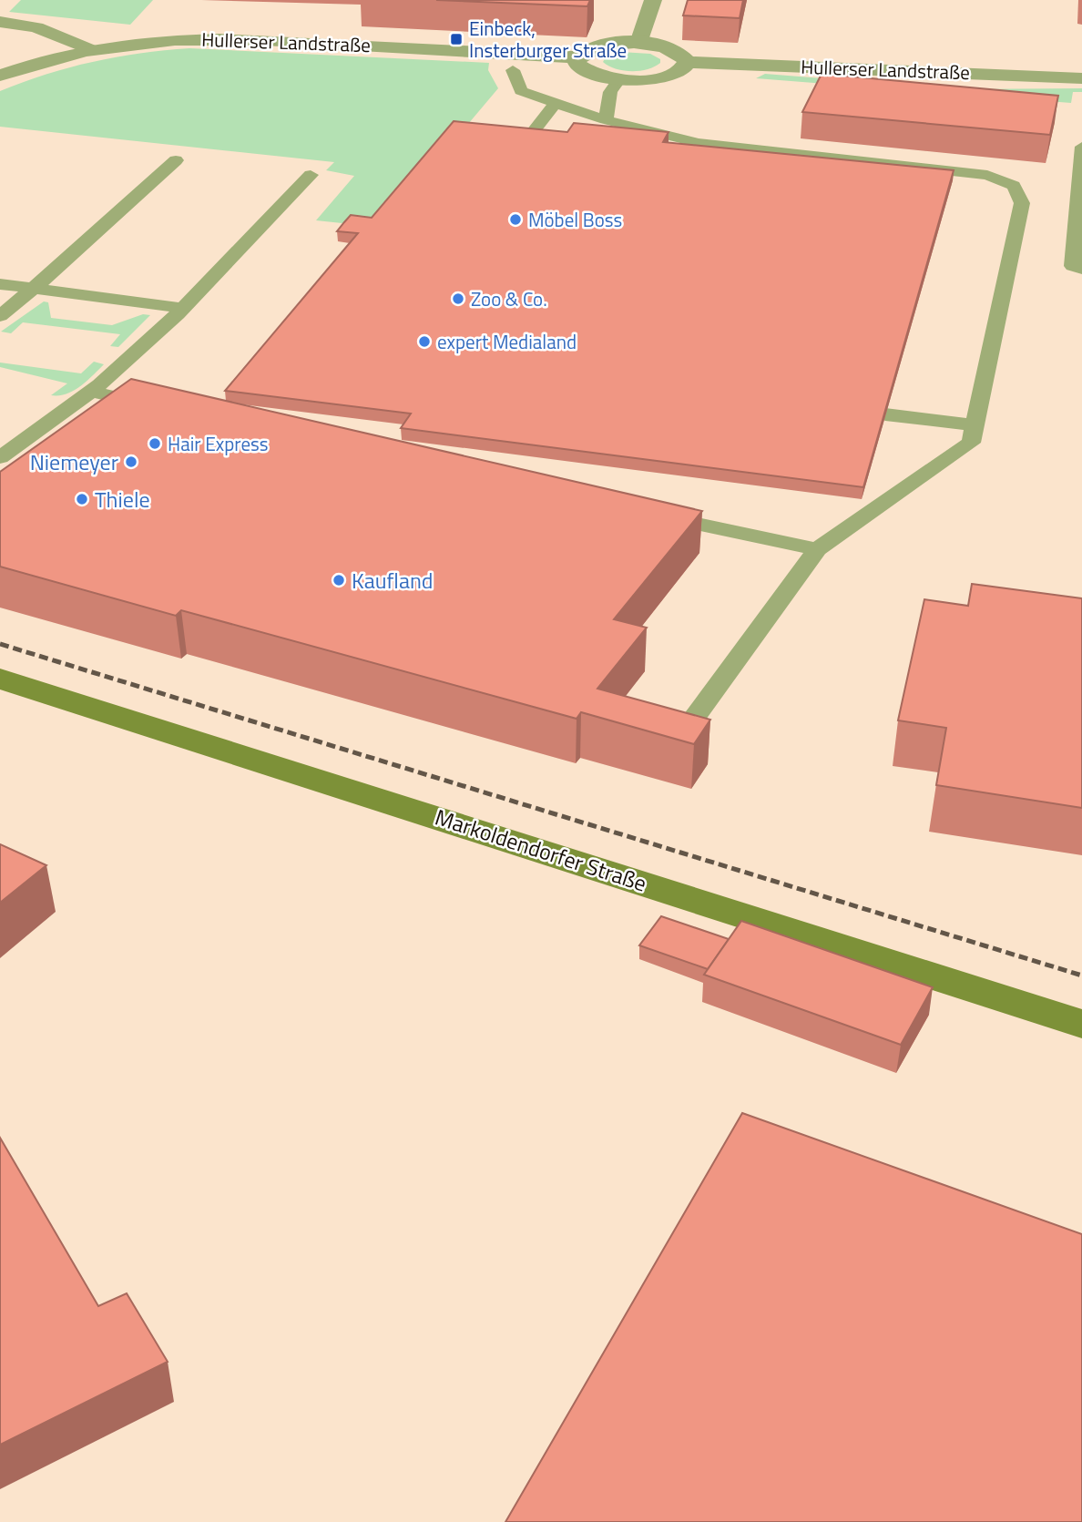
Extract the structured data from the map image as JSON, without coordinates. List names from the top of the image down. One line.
{"streets":{"main road":["Markoldendorfer Straße"],"street":["Hullerser Landstraße"]},"places":{"transit":["Einbeck, Insterburger Straße"],"other":["Möbel Boss","Zoo & Co.","expert Medialand","Hair Express","Niemeyer","Thiele","Kaufland"]}}
